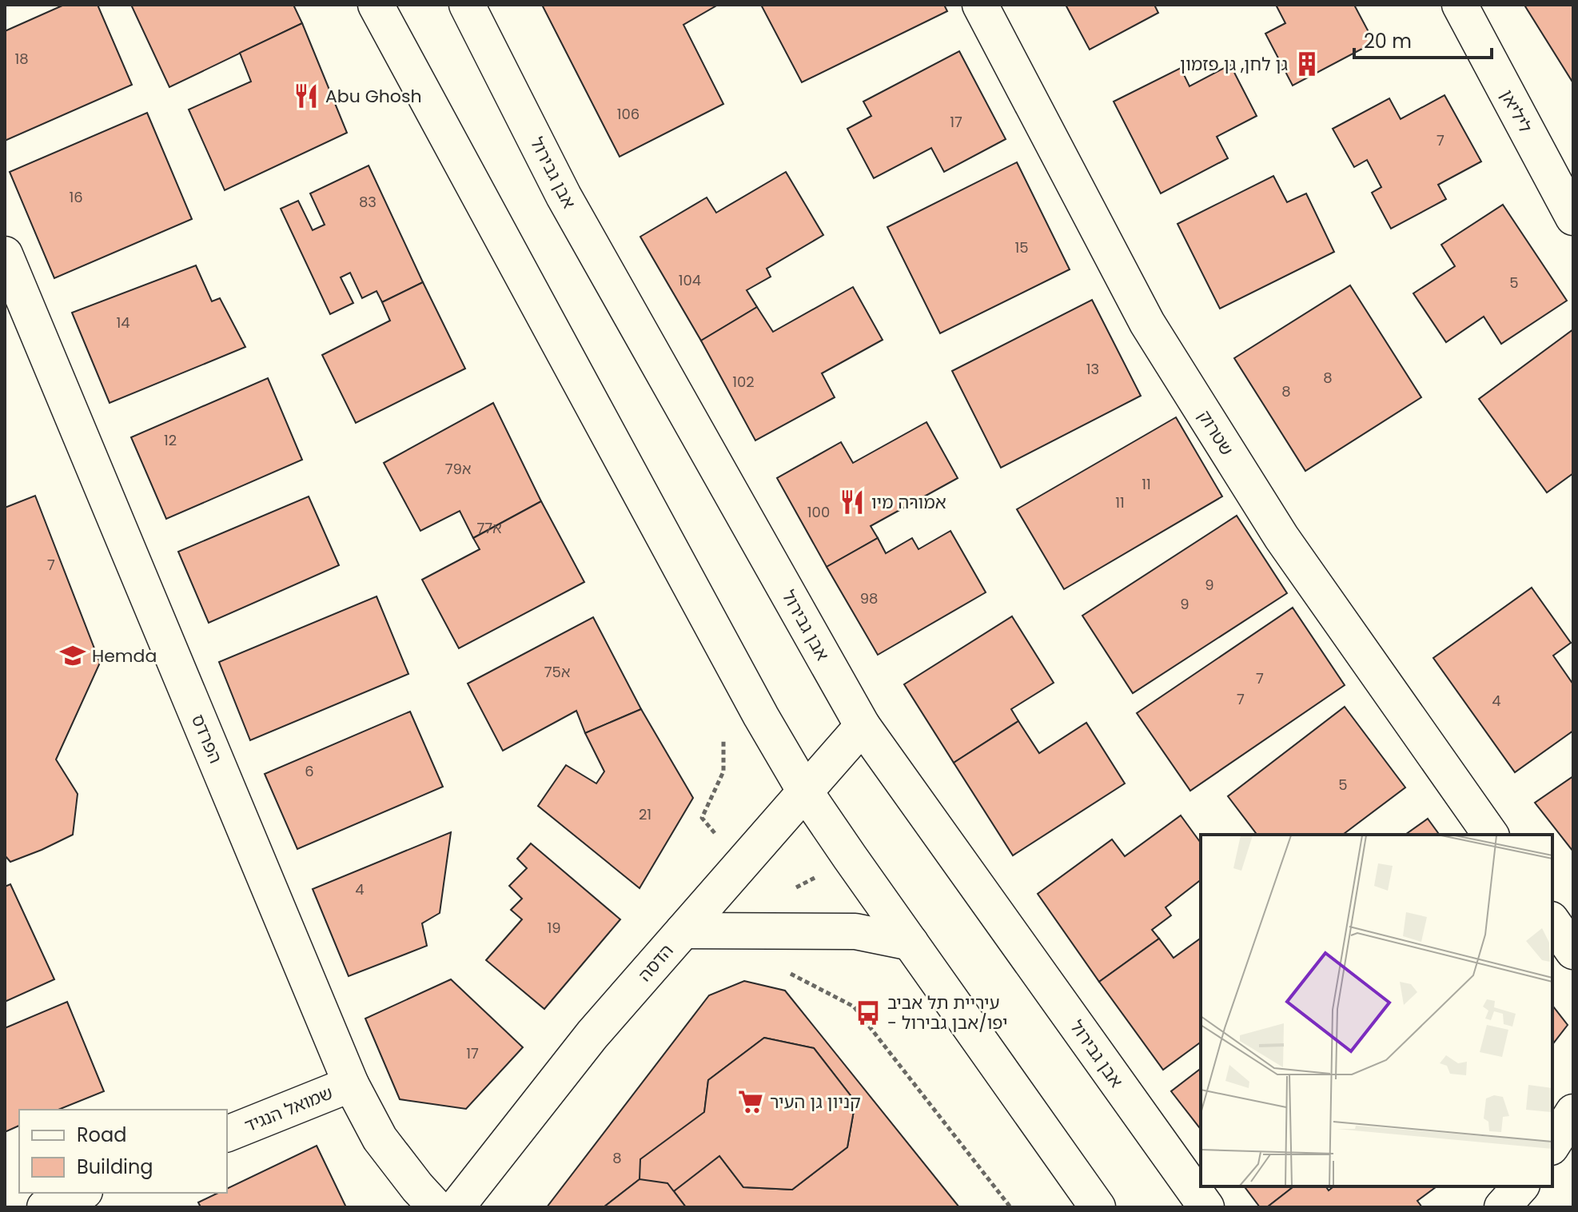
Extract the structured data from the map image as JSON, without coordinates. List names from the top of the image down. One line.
{"streets":{"street":["ליליאן","אבן גבירול","שטרוק","הפרדס","הדסה","שמואל הנגיד"]},"crossings":[["אבן גבירול","הדסה"],["הפרדס","שמואל הנגיד"]],"places":{"building":["גן לחן, גן פזמון"],"restaurant":["Abu Ghosh","אמורה מיו"],"school or university":["Hemda"],"bus stop":["עיריית תל אביב - יפו/אבן גבירול"],"supermarket":["קניון גן העיר"]},"house_numbers":["18","106","17","7","16","83","15","104","5","14","13","8","102","8","12","79א","11","11","100","77א","7","9","98","9","75א","7","7","4","6","5","21","4","19","17","8"],"legend":["Road","Building"],"scale_bar":"20 m"}
